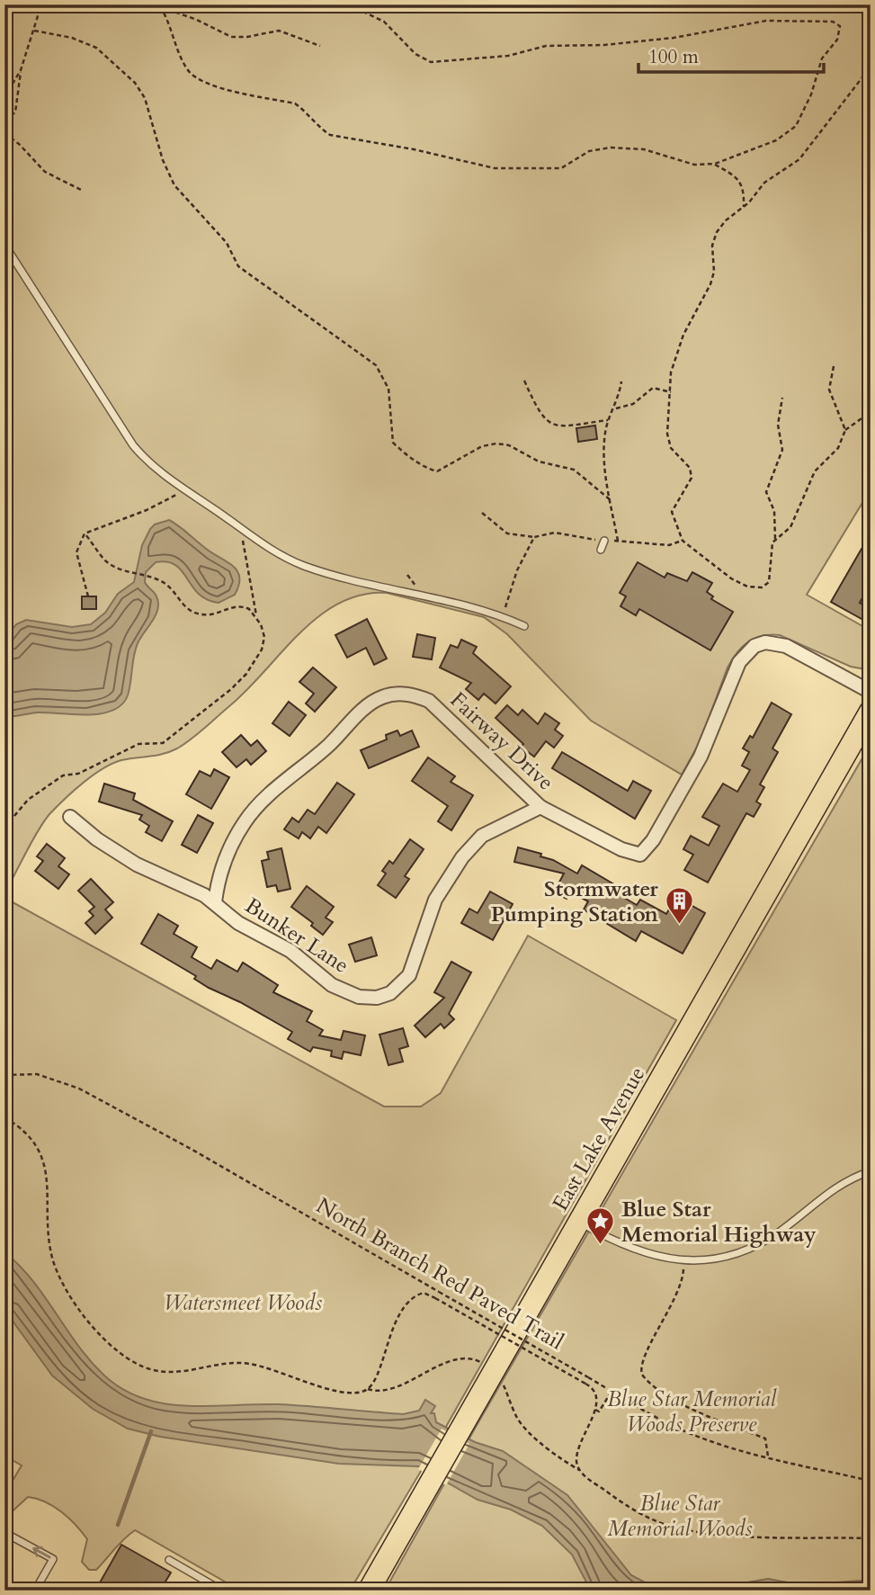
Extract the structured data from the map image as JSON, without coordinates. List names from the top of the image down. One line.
{"streets":{"main road":["East Lake Avenue"],"street":["Fairway Drive","Bunker Lane"],"path":["North Branch Red Paved Trail"]},"crossings":[["Fairway Drive","Bunker Lane"]],"parks":["Watersmeet Woods","Blue Star Memorial Woods Preserve","Blue Star Memorial Woods"],"places":{"building":["Stormwater Pumping Station"],"place":["Blue Star Memorial Highway"]},"scale_bar":"100 m"}
